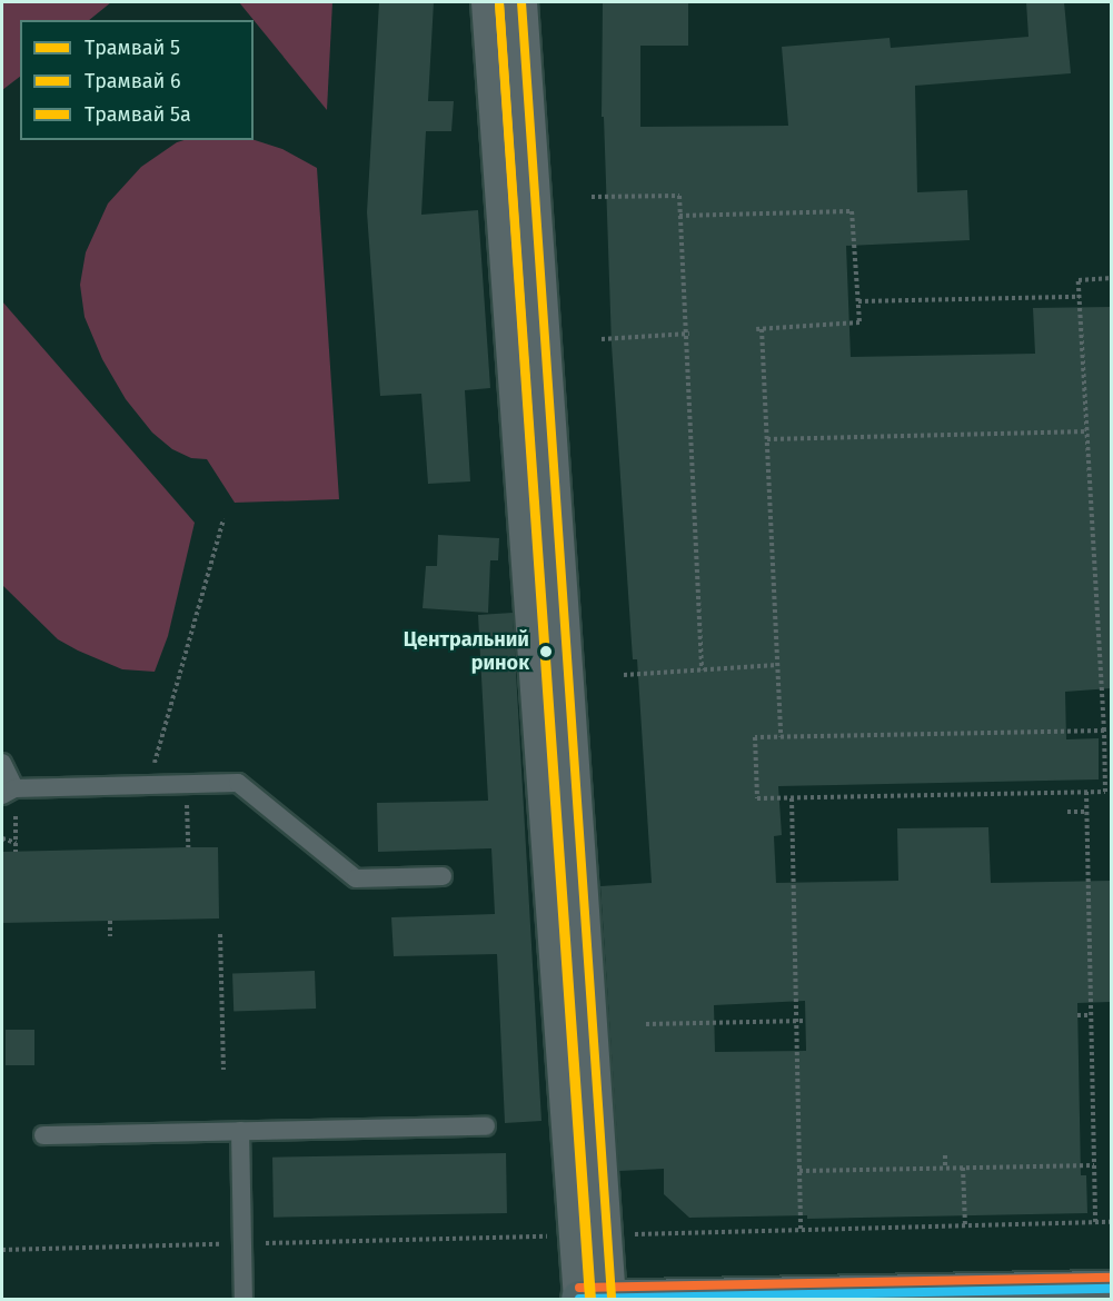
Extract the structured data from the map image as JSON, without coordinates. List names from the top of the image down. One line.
{"places":["Центральний ринок"],"lines":["tram line 5","tram line 5а","tram line 6"],"legend":["Трамвай 5","Трамвай 6","Трамвай 5а"]}
